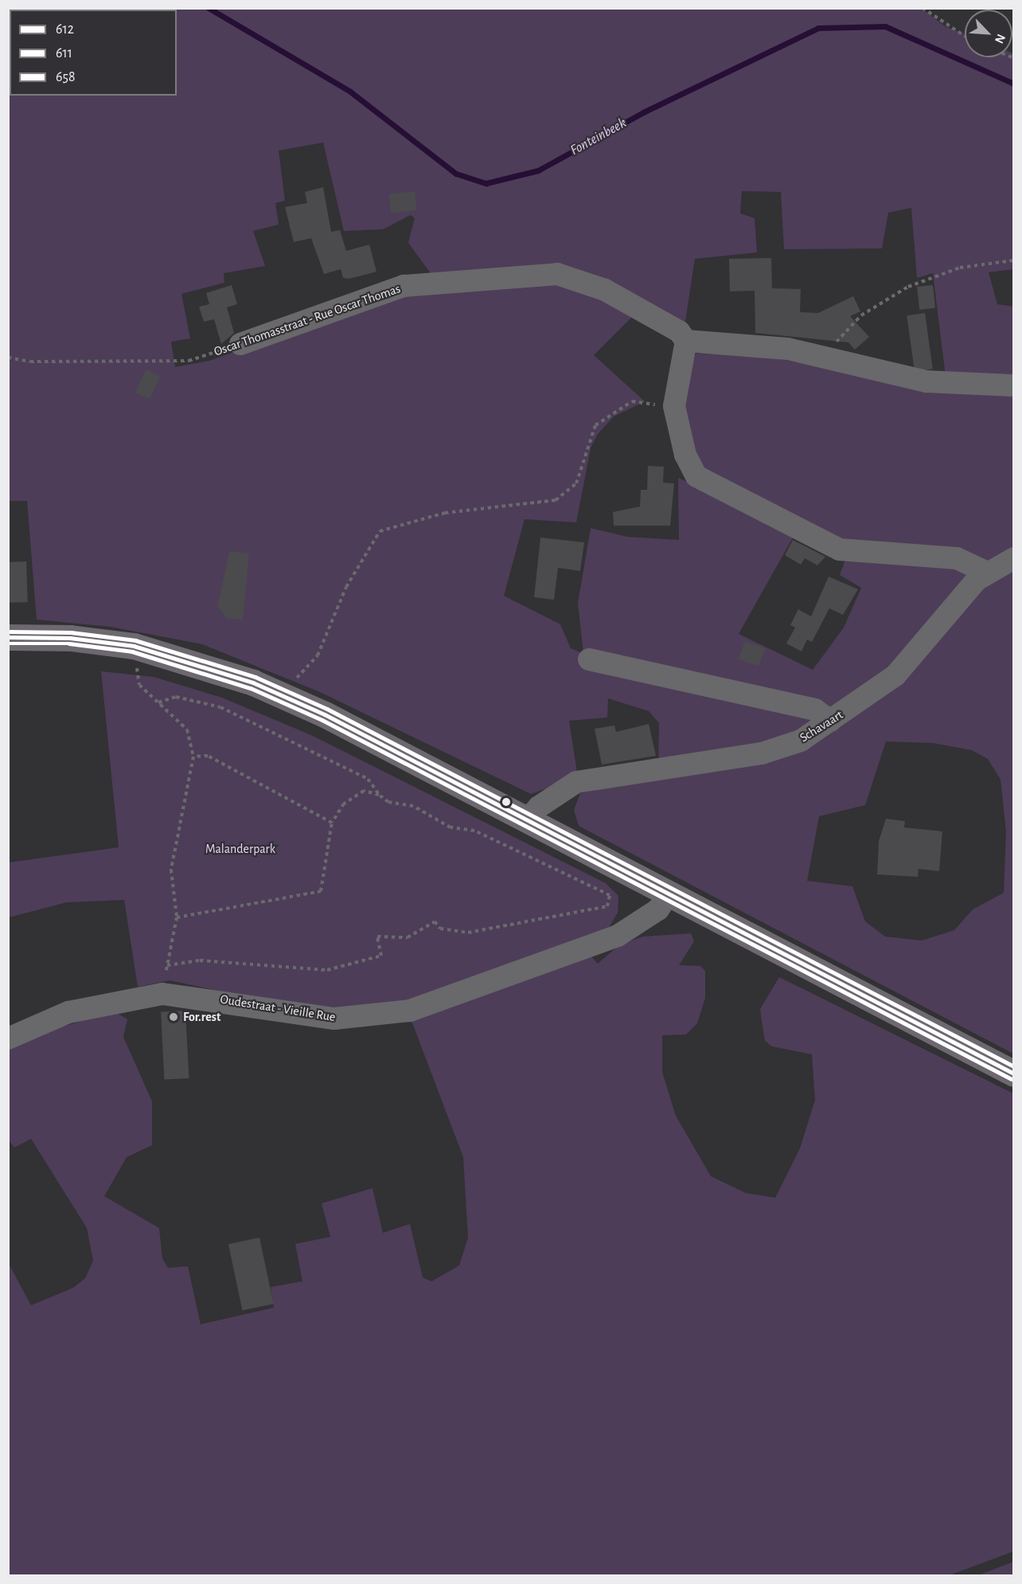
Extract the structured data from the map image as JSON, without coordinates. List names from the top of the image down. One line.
{"streets":{"street":["Oscar Thomasstraat - Rue Oscar Thomas","Schavaart","Oudestraat - Vieille Rue"]},"water":["Fonteinbeek"],"parks":["Malanderpark"],"places":["For.rest"],"lines":["transit line 658","transit line 612","transit line 611"],"legend":["612","611","658"],"north":"bottom right"}
